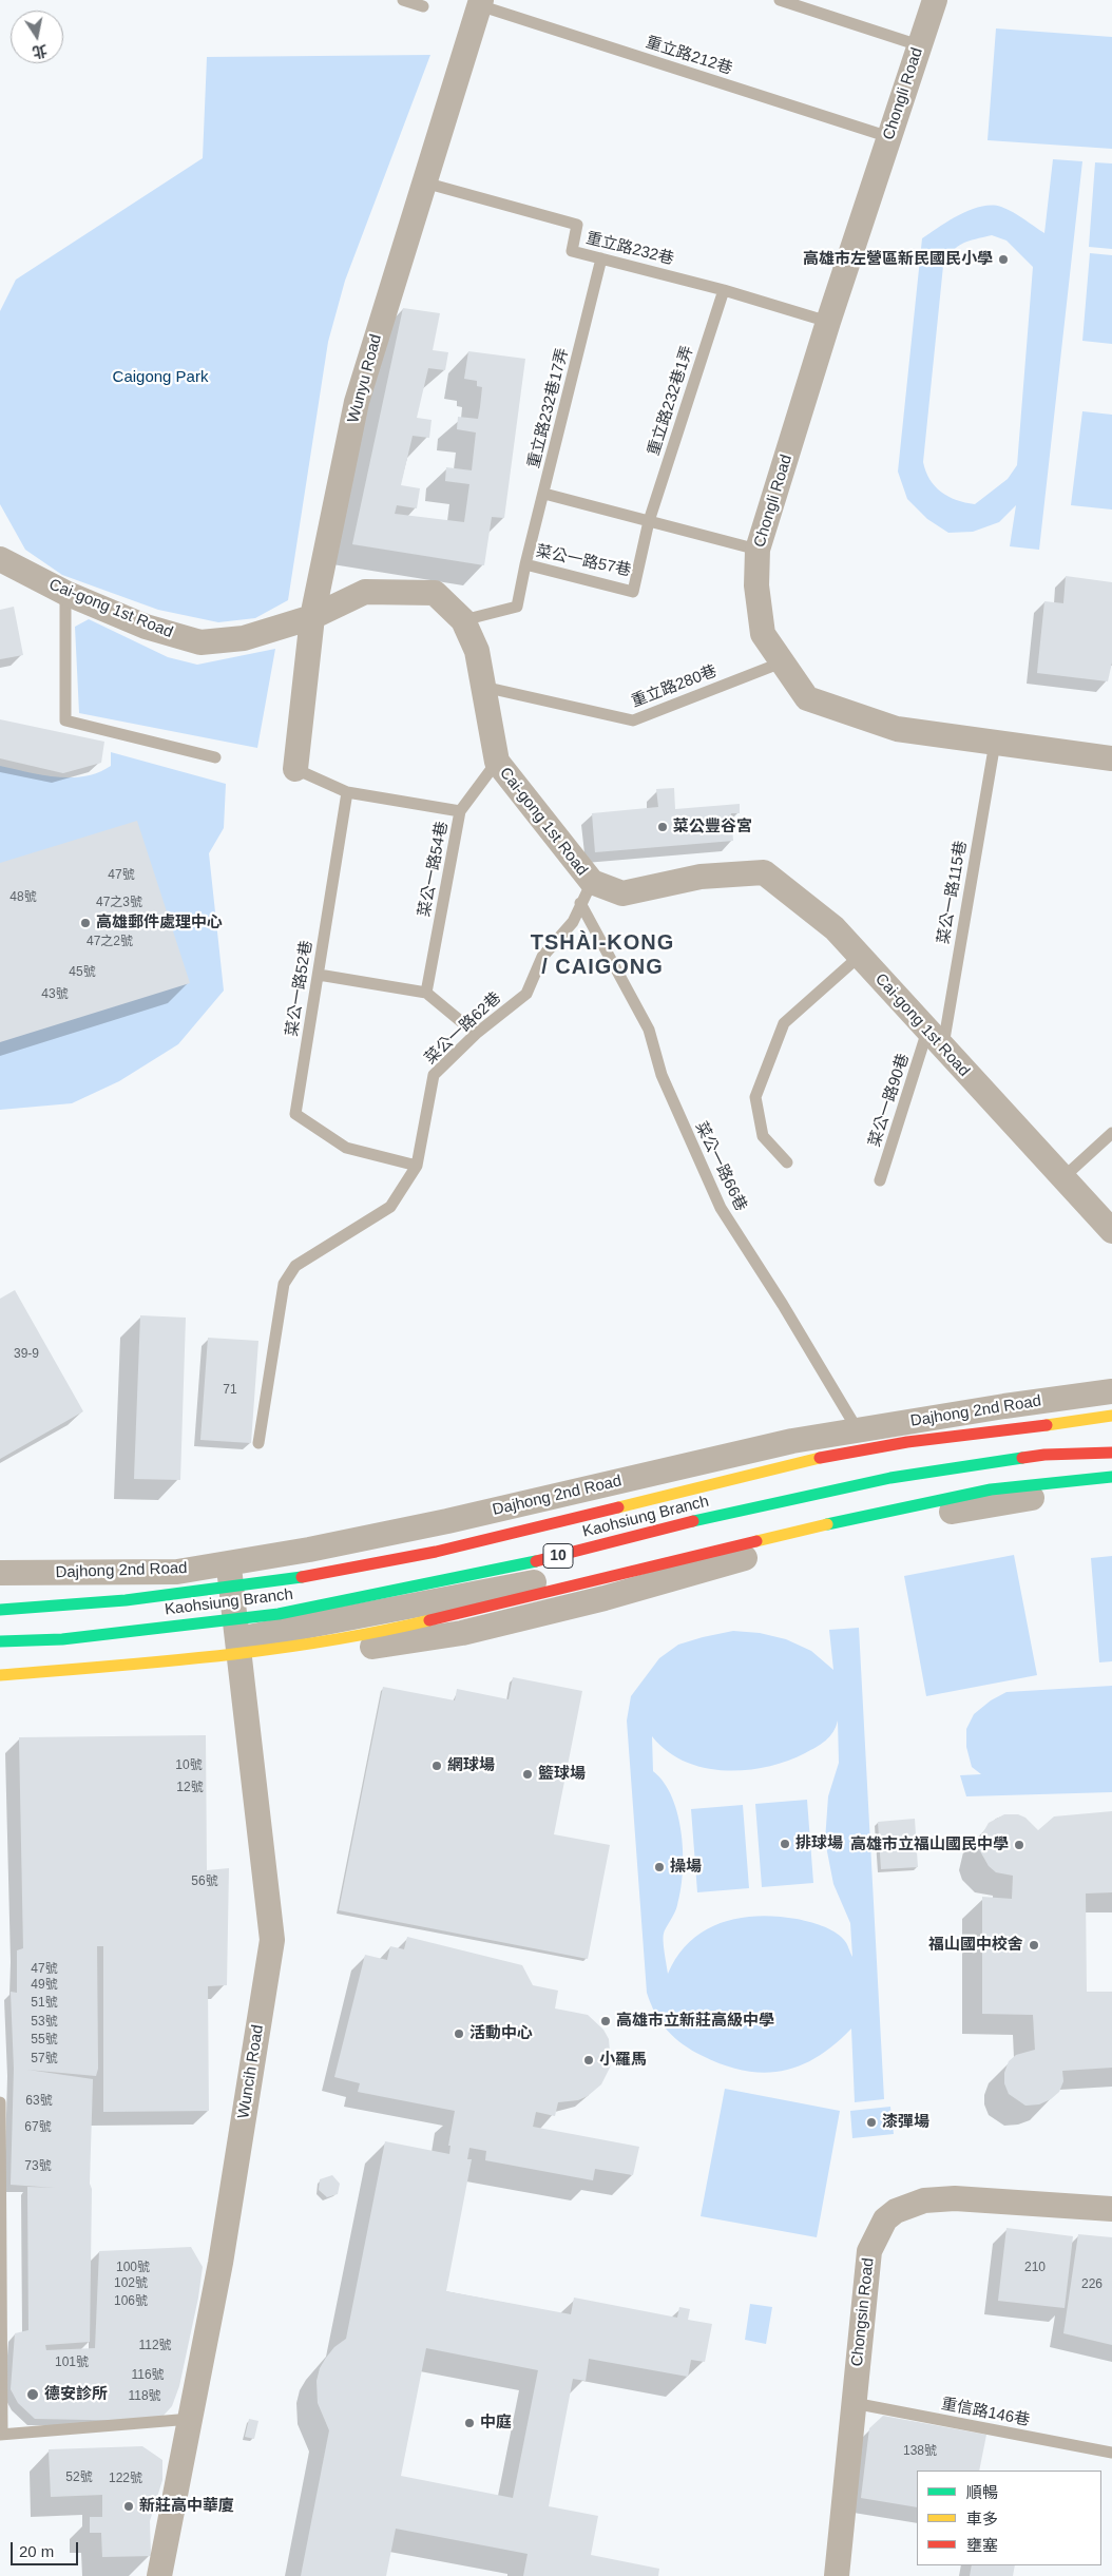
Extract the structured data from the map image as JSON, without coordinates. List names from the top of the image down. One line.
{"streets":{"highway":["Kaohsiung Branch","10"],"street":["Chongli Road","Wunyu Road","Cai-gong 1st Road","Dajhong 2nd Road","Wuncih Road","Chongsin Road"],"lane":["重立路212巷","重立路232巷","重立路232巷1弄","重立路232巷17弄","菜公一路57巷","重立路280巷","菜公一路54巷","菜公一路115巷","菜公一路52巷","菜公一路62巷","菜公一路90巷","菜公一路66巷","重信路146巷"]},"crossings":[["重立路212巷","Chongli Road"],["重立路212巷","Wunyu Road"],["Chongli Road","重立路232巷"],["Chongli Road","重立路280巷"],["Chongli Road","菜公一路115巷"],["重立路232巷","Wunyu Road"],["重立路232巷","重立路232巷1弄"],["重立路232巷","重立路232巷17弄"],["Wunyu Road","Cai-gong 1st Road"],["重立路232巷1弄","菜公一路57巷"],["重立路232巷17弄","菜公一路57巷"],["菜公一路57巷","Cai-gong 1st Road"],["Cai-gong 1st Road","重立路280巷"],["Cai-gong 1st Road","菜公一路54巷"],["Cai-gong 1st Road","菜公一路115巷"],["Cai-gong 1st Road","菜公一路62巷"],["Cai-gong 1st Road","菜公一路90巷"],["Cai-gong 1st Road","菜公一路66巷"],["菜公一路115巷","菜公一路90巷"],["菜公一路52巷","菜公一路62巷"],["菜公一路62巷","菜公一路66巷"],["菜公一路66巷","Dajhong 2nd Road"],["Dajhong 2nd Road","Wuncih Road"],["Chongsin Road","重信路146巷"]],"districts":["TSHÀI-KONG / CAIGONG"],"parks":["Caigong Park"],"places":["高雄市左營區新民國民小學","菜公豐谷宮","高雄郵件處理中心","網球場","籃球場","排球場","高雄市立福山國民中學","操場","福山國中校舍","高雄市立新莊高級中學","活動中心","小羅馬","漆彈場","德安診所","中庭","新莊高中華廈"],"house_numbers":["47號","48號","47之3號","47之2號","45號","43號","39-9","71","10號","12號","56號","47號","49號","51號","53號","55號","57號","63號","67號","73號","100號","210","102號","226","106號","112號","101號","116號","118號","138號","52號","122號"],"legend":["順暢","車多","壅塞"],"scale_bar":"20 m","north":"bottom"}
